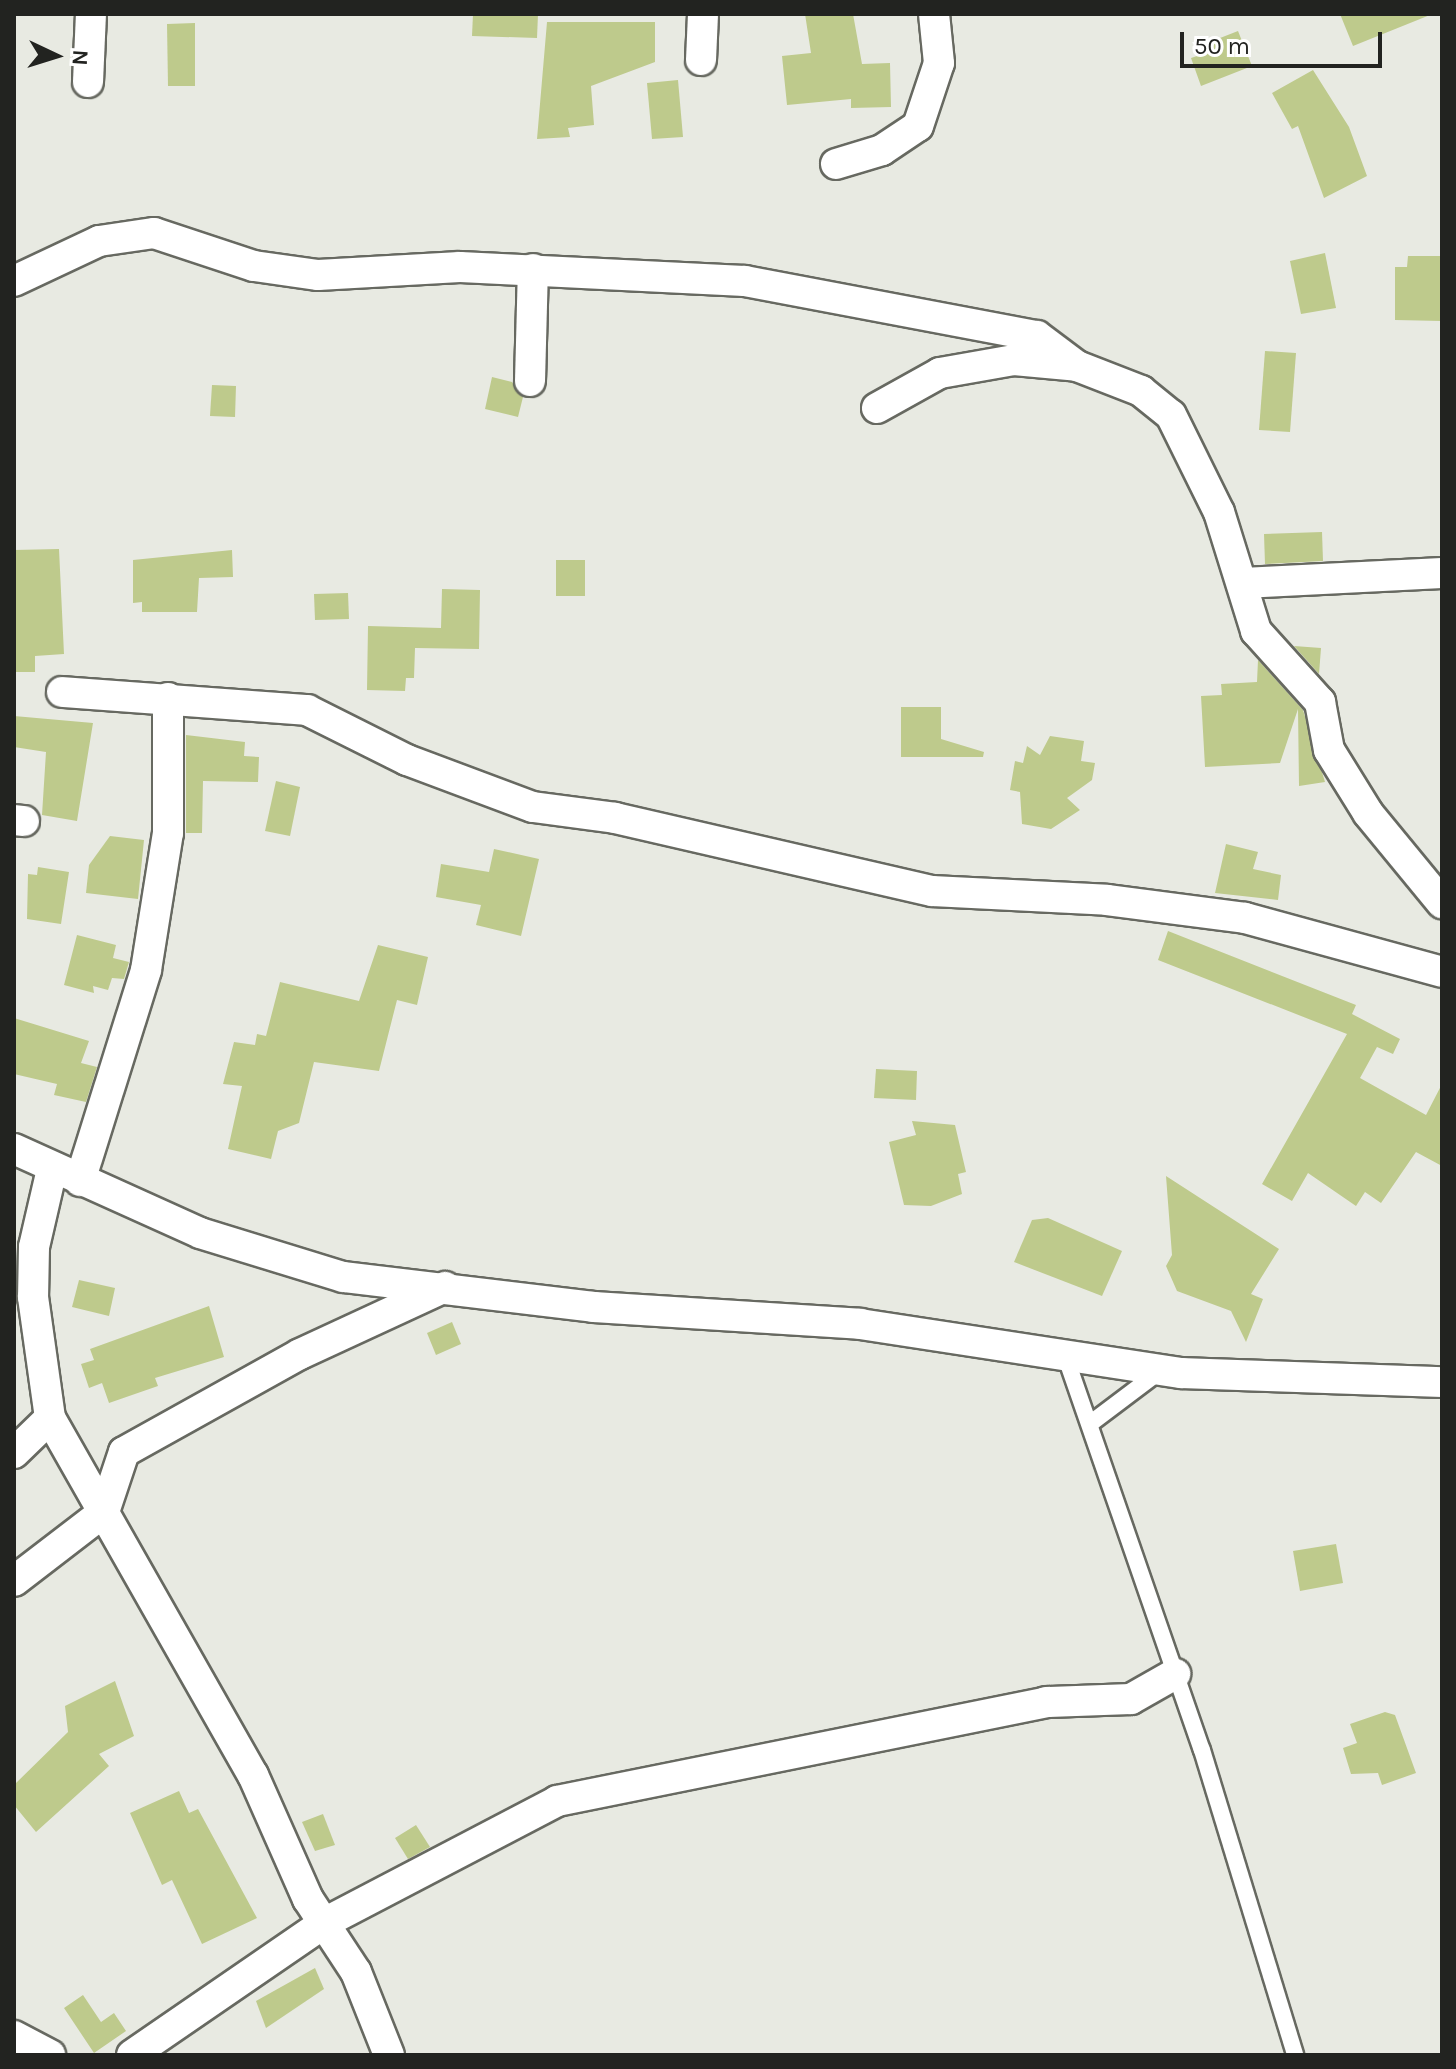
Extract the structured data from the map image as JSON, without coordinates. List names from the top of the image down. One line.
{"scale_bar":"50 m","north":"right"}
